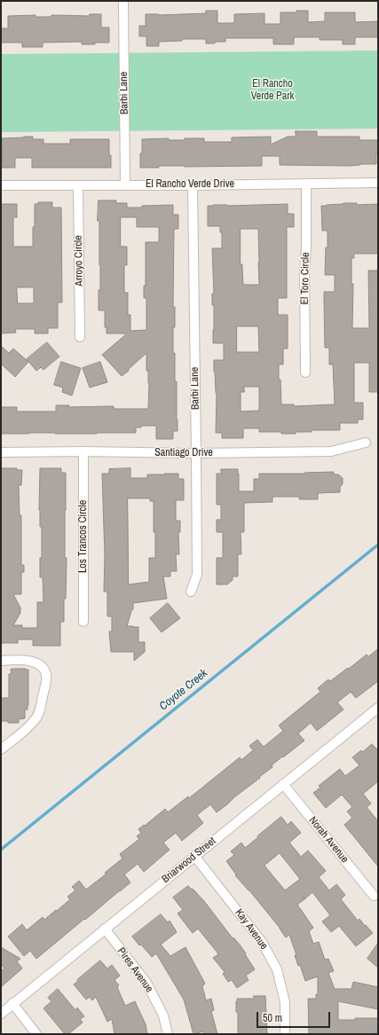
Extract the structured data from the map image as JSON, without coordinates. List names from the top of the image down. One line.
{"streets":{"street":["Barbi Lane","El Rancho Verde Drive","Arroyo Circle","El Toro Circle","Santiago Drive","Los Trancos Circle","Norah Avenue","Briarwood Street","Kay Avenue","Pires Avenue"]},"crossings":[["Barbi Lane","El Rancho Verde Drive"],["Barbi Lane","Santiago Drive"],["El Rancho Verde Drive","Arroyo Circle"],["El Rancho Verde Drive","El Toro Circle"],["Santiago Drive","Los Trancos Circle"],["Norah Avenue","Briarwood Street"],["Briarwood Street","Kay Avenue"],["Briarwood Street","Pires Avenue"]],"water":["Coyote Creek"],"parks":["El Rancho Verde Park"],"scale_bar":"50 m"}
